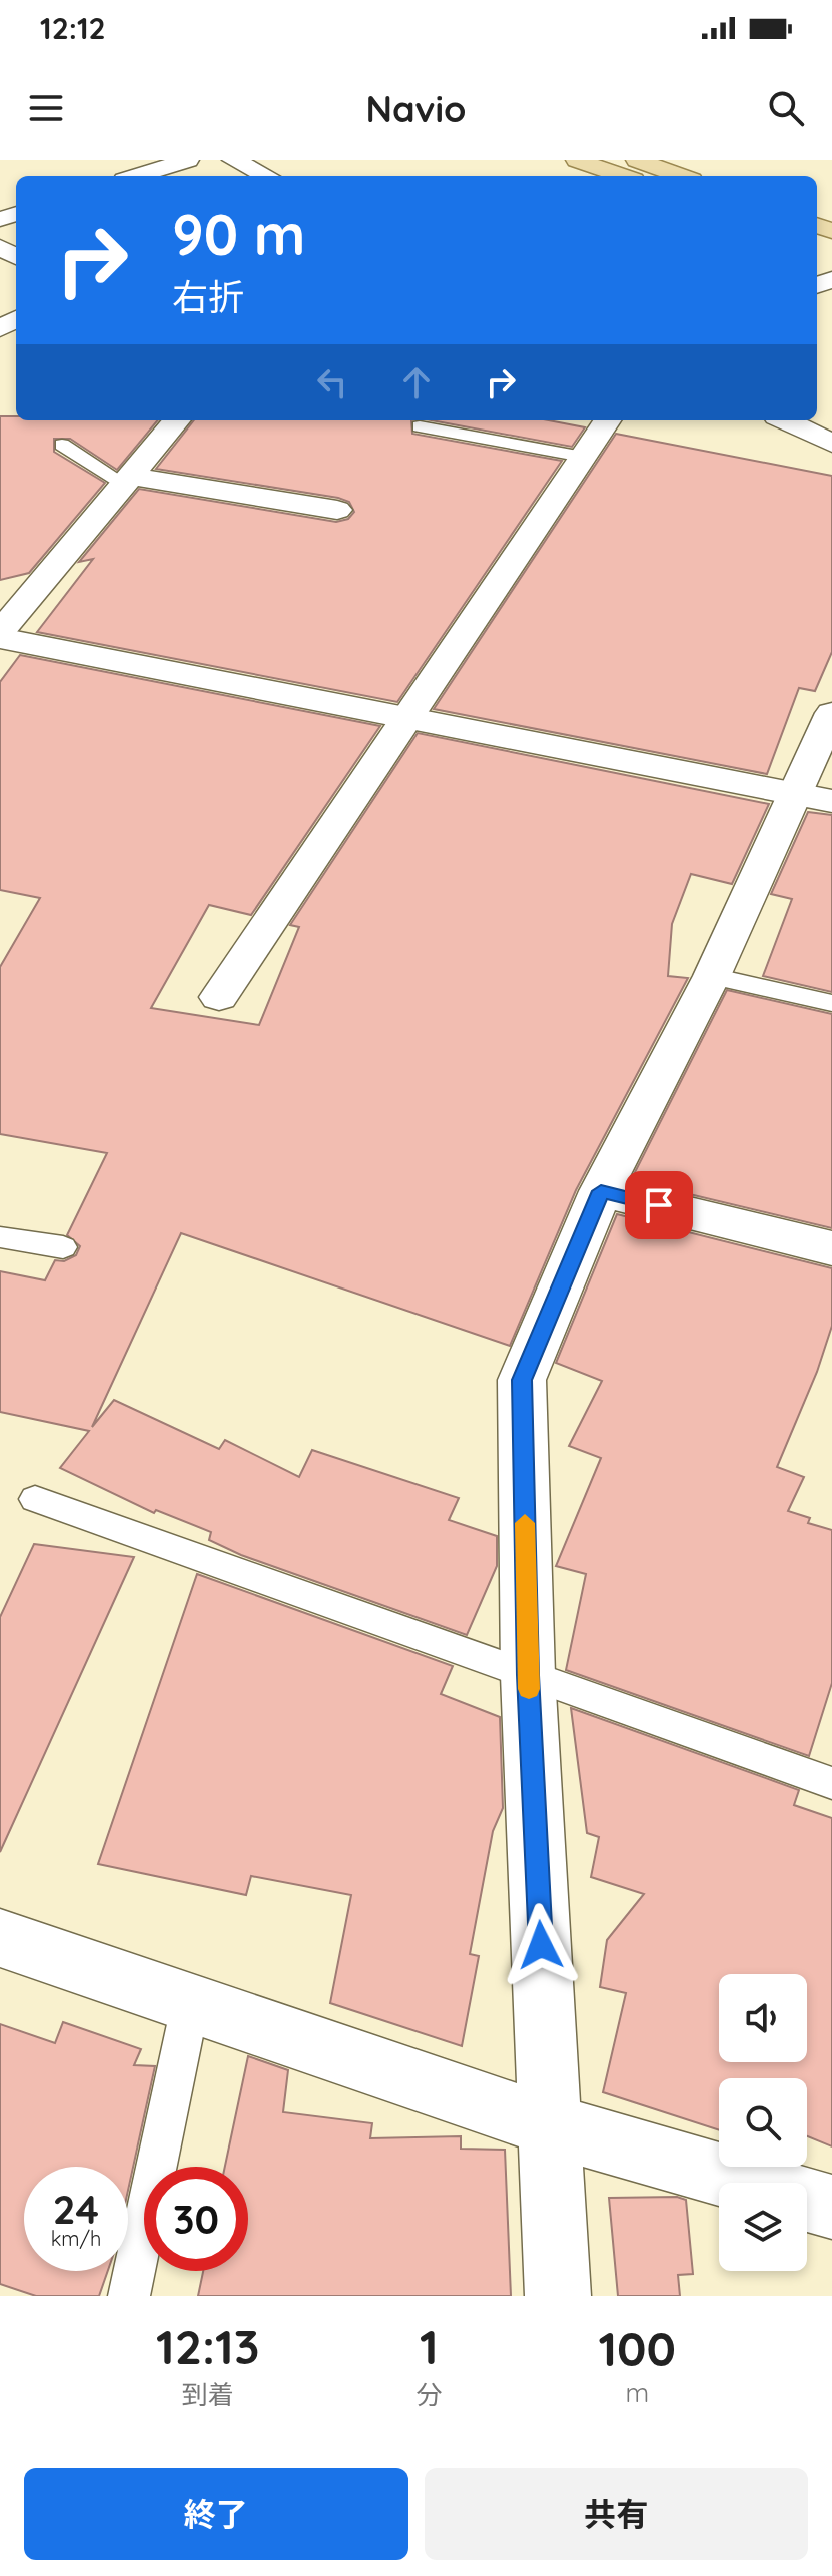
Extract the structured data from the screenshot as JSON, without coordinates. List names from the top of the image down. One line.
{"page":{"status":"12:12","header":"Navio","turn":["90 m","右折"],"speed":"24 km/h","limit":"30","eta":["12:13","到着","1","分","100","m"],"buttons":["終了","共有"]}}
